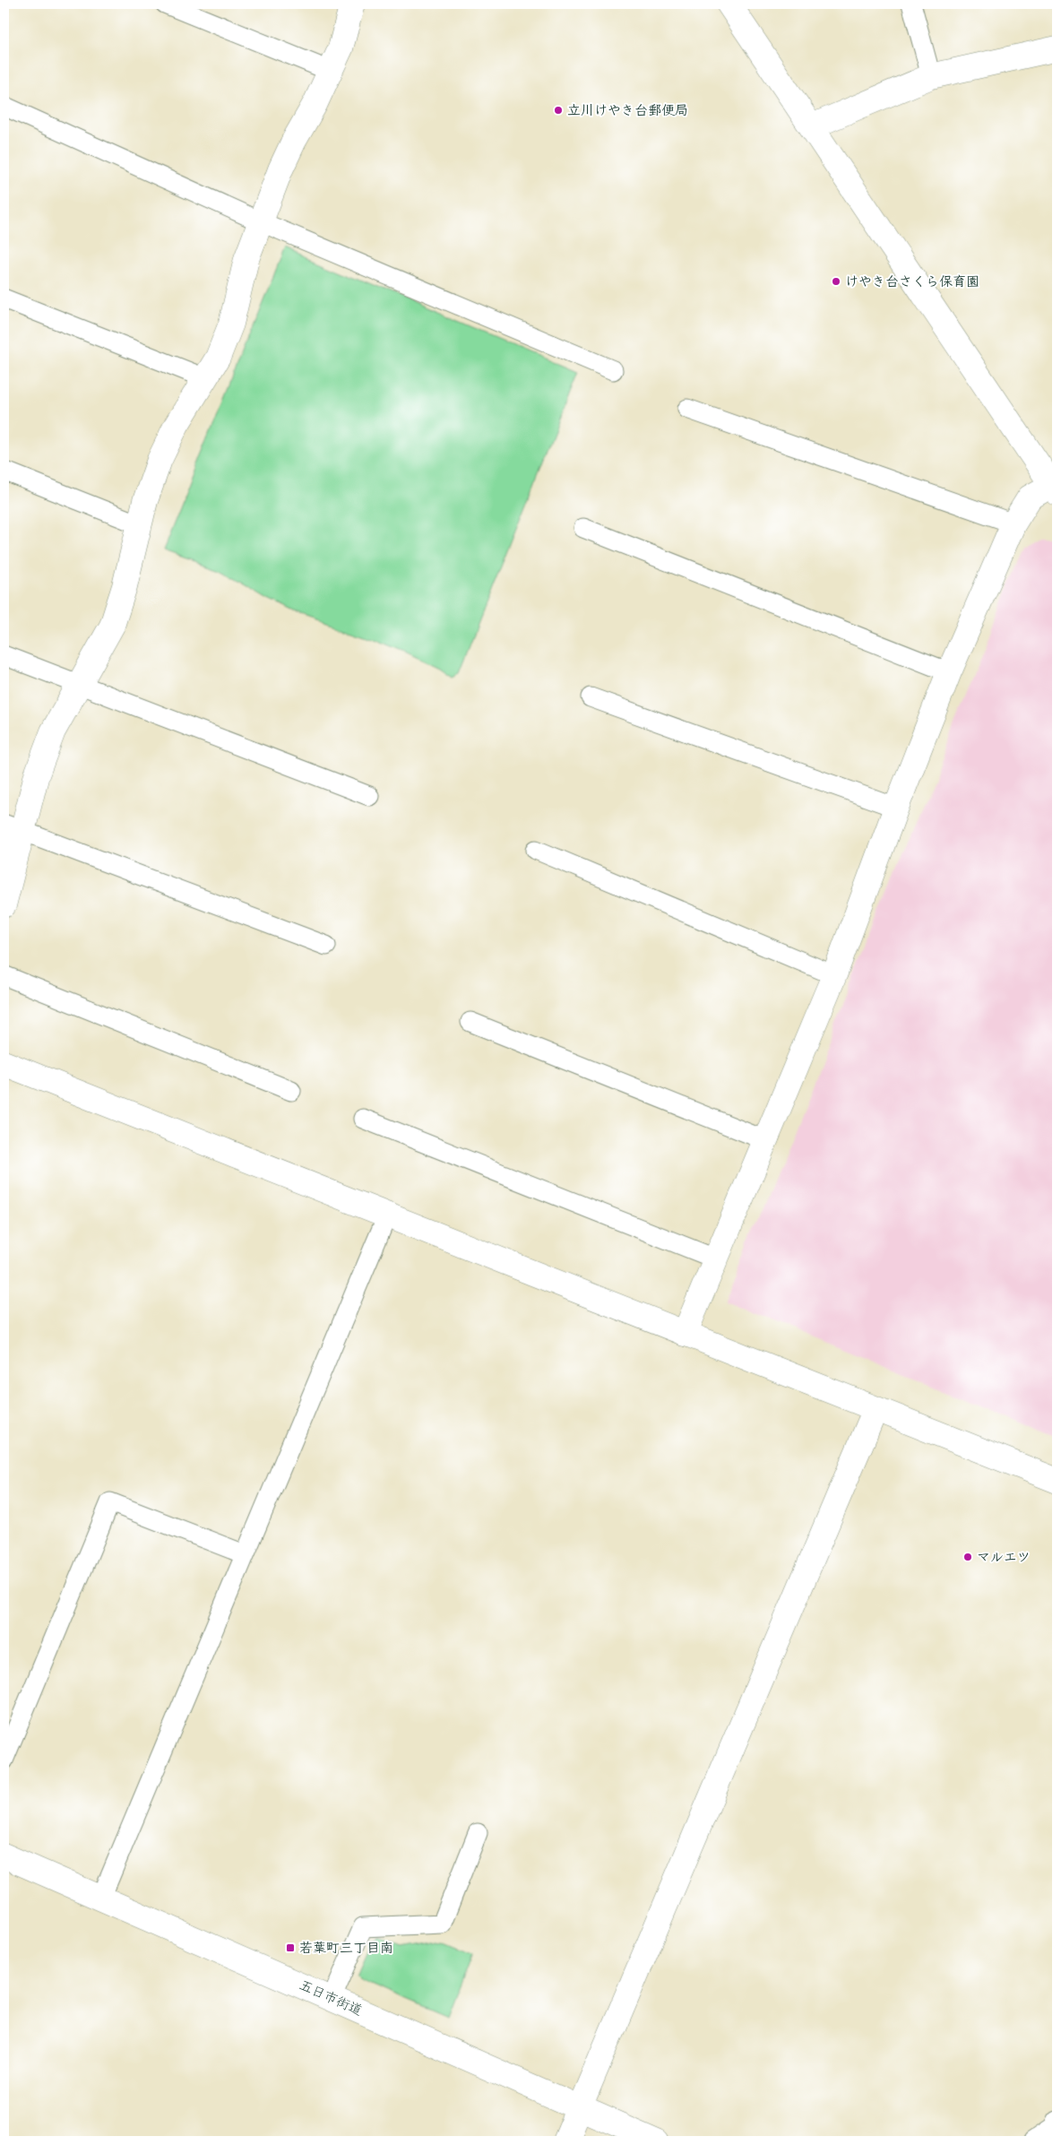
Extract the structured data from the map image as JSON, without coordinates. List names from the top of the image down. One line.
{"streets":{"street":["五日市街道"]},"places":{"other":["立川けやき台郵便局","けやき台さくら保育園","マルエツ"],"transit":["若葉町三丁目南"]}}
